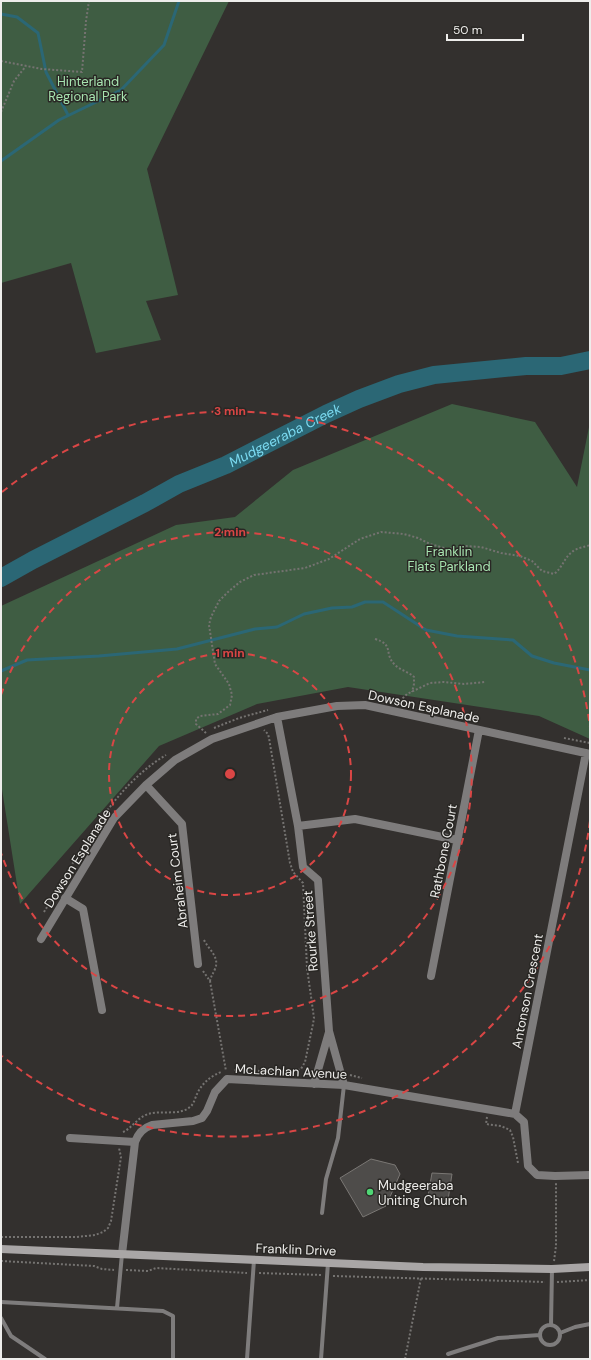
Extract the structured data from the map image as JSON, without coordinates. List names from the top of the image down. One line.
{"streets":{"main road":["Franklin Drive"],"street":["Dowson Esplanade","Rathbone Court","Abraheim Court","Rourke Street","Antonson Crescent","McLachlan Avenue"]},"crossings":[["Dowson Esplanade","Rathbone Court"],["Dowson Esplanade","Abraheim Court"],["Dowson Esplanade","Rourke Street"],["Dowson Esplanade","Antonson Crescent"],["Rourke Street","McLachlan Avenue"],["Antonson Crescent","McLachlan Avenue"]],"water":["Mudgeeraba Creek"],"parks":["Hinterland Regional Park","Franklin Flats Parkland"],"places":["Mudgeeraba Uniting Church"],"scale_bar":"50 m","rings":["3 min","2 min","1 min"]}
